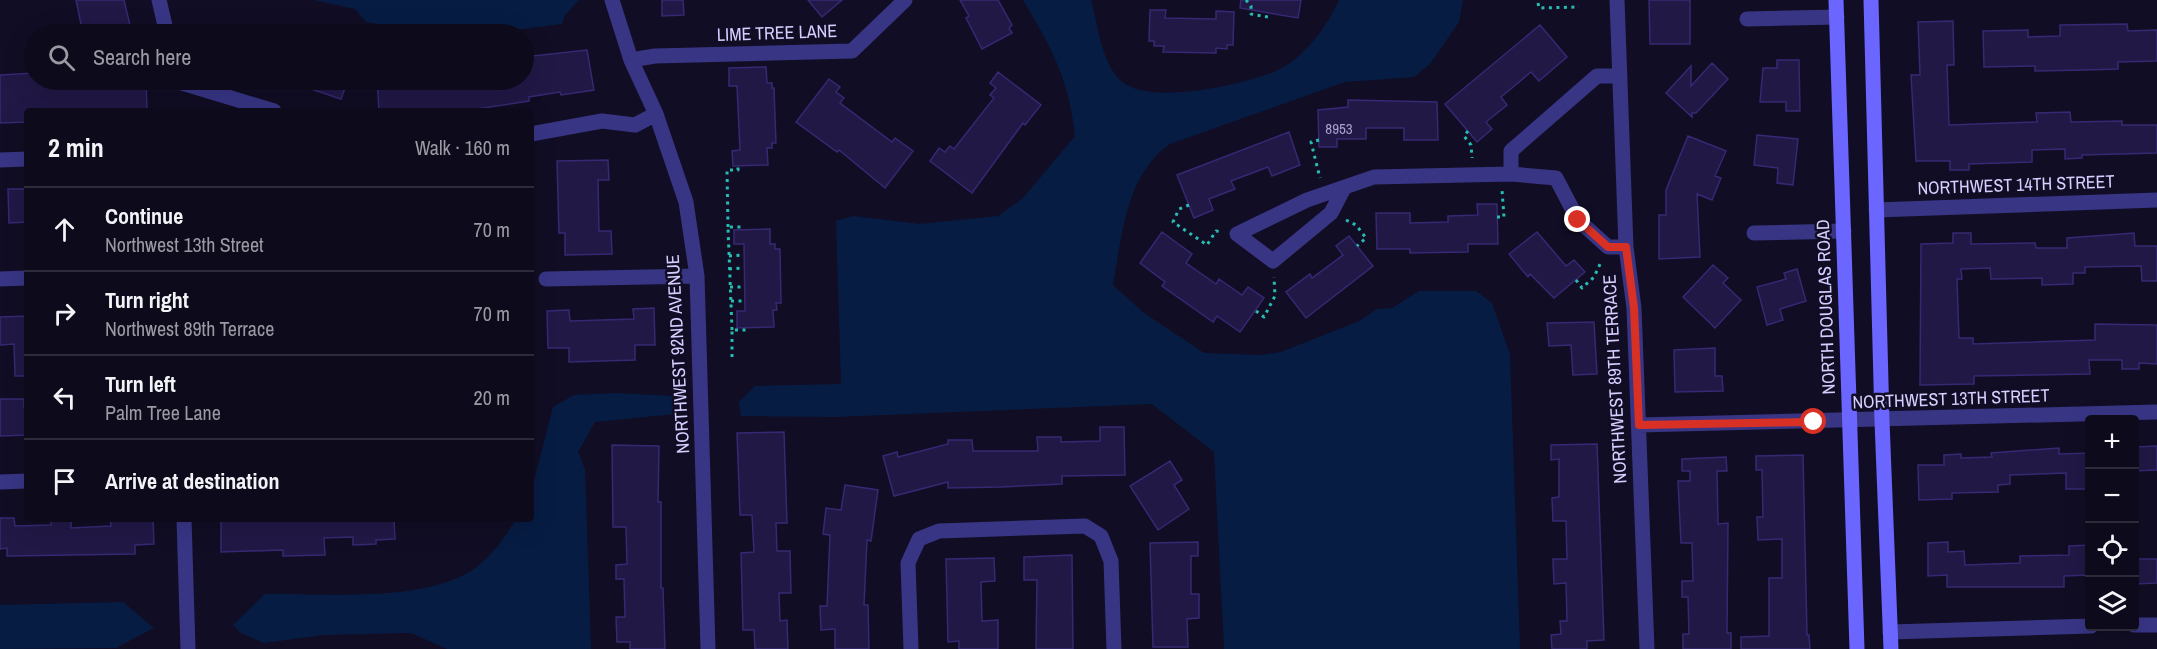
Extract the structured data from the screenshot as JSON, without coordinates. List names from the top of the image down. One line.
{"streets":{"main road":["NORTH DOUGLAS ROAD"],"street":["LIME TREE LANE","NORTHWEST 14TH STREET","NORTHWEST 92ND AVENUE","NORTHWEST 89TH TERRACE","NORTHWEST 13TH STREET"]},"crossings":[["LIME TREE LANE","NORTHWEST 92ND AVENUE"],["NORTH DOUGLAS ROAD","NORTHWEST 13TH STREET"],["NORTHWEST 89TH TERRACE","NORTHWEST 13TH STREET"]],"house_numbers":["8953"],"page":{"search":"Search here","heading":["2 min","Walk · 160 m"],"list":[["Continue","Northwest 13th Street","70 m"],["Turn right","Northwest 89th Terrace","70 m"],["Turn left","Palm Tree Lane","20 m"],"Arrive at destination"],"map_buttons":["+","−"]}}
